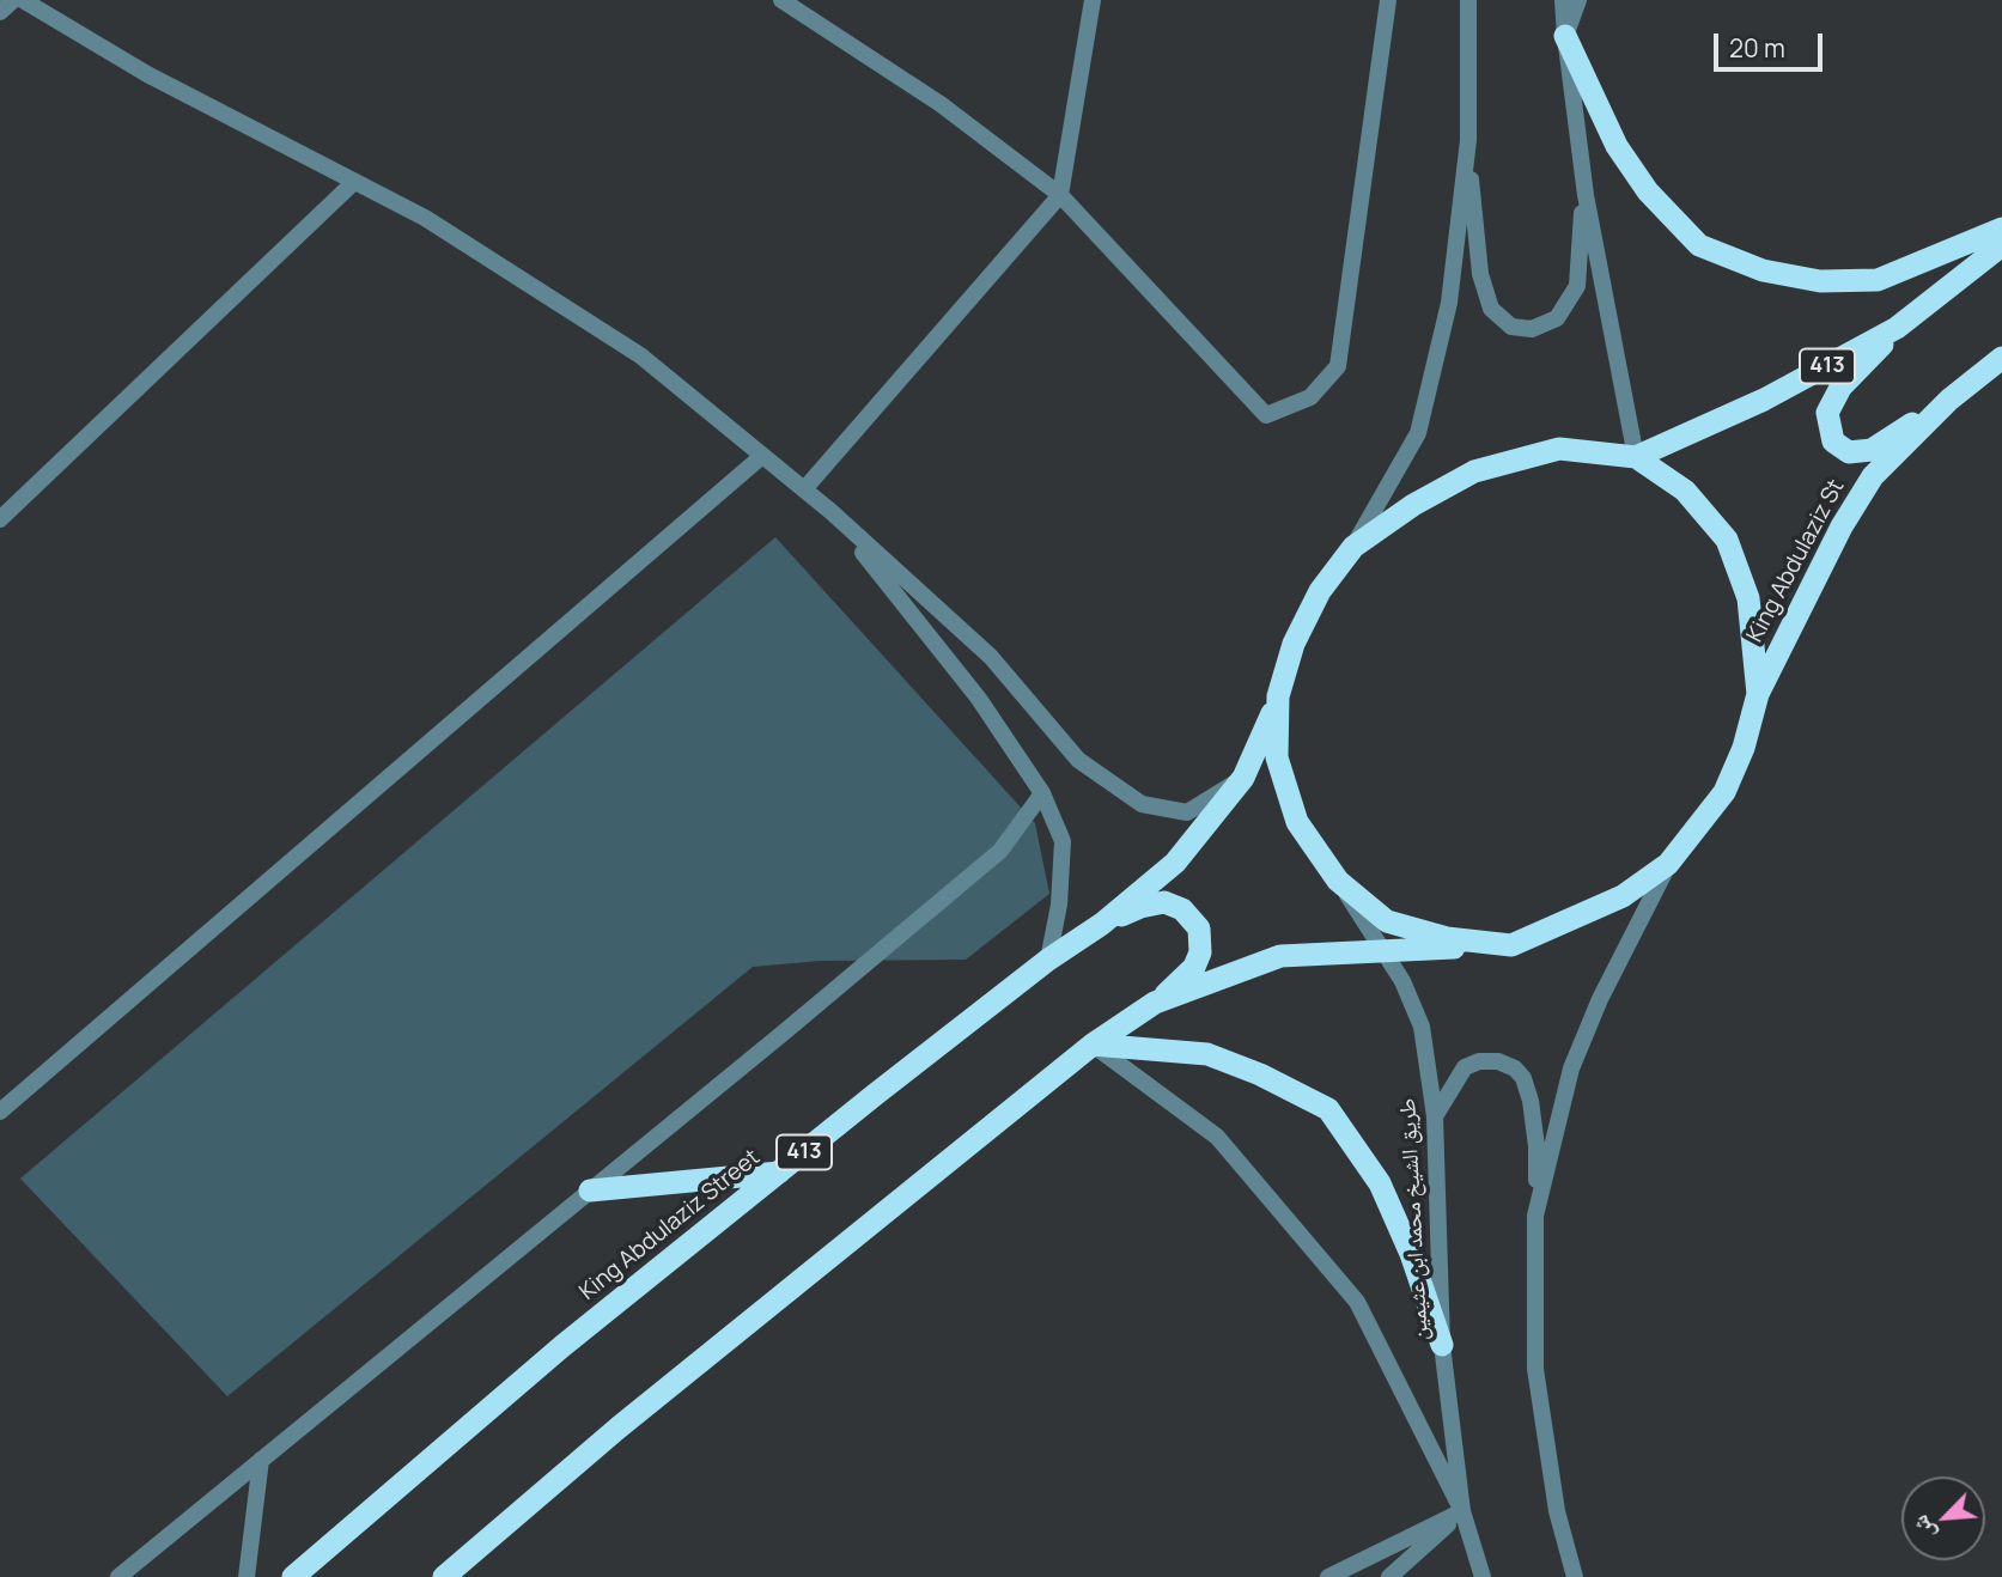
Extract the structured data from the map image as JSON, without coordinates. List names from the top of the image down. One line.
{"streets":{"highway":["413","King Abdulaziz St","King Abdulaziz Street"],"street":["طريق الشيخ محمد ابن عثيمين"]},"scale_bar":"20 m","north":"bottom left"}
